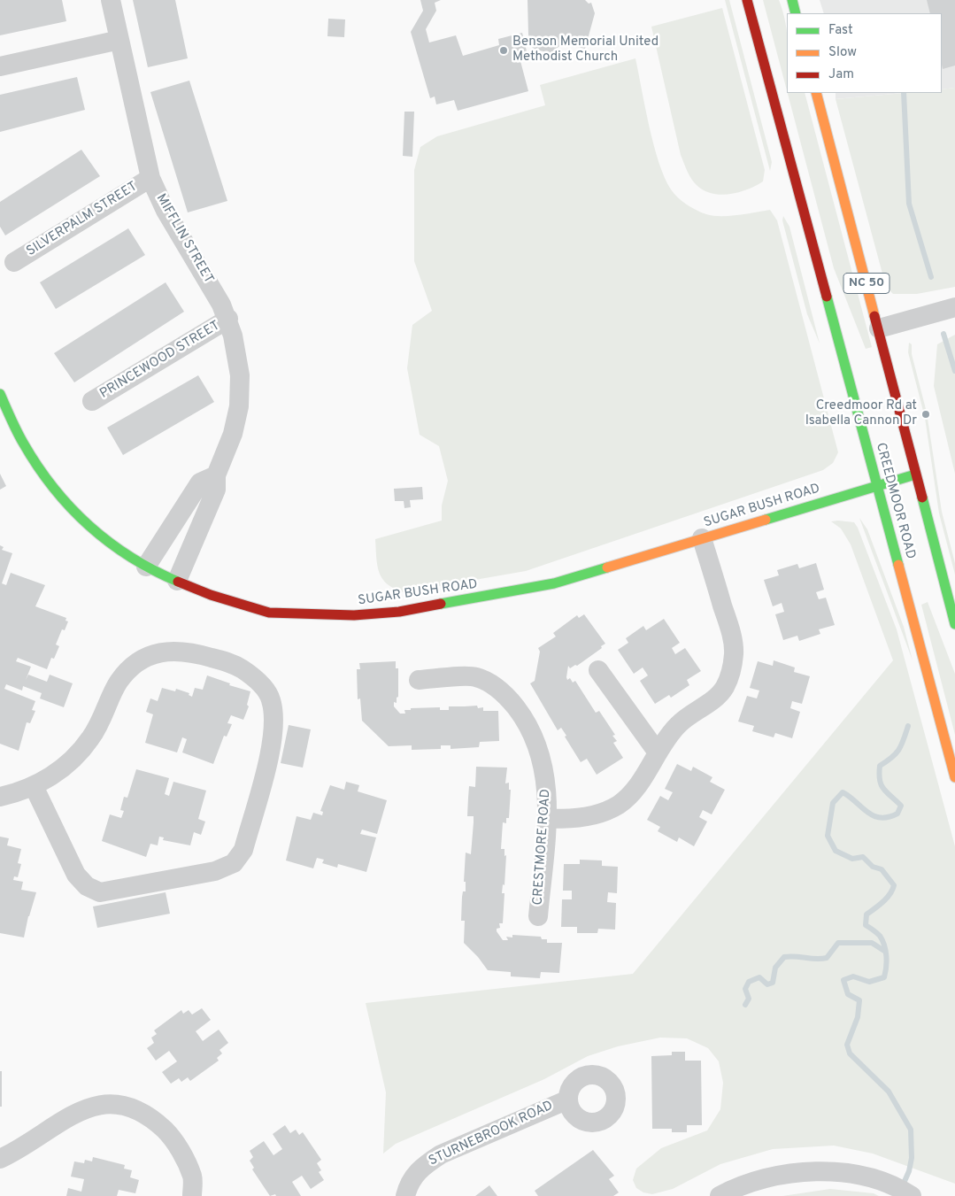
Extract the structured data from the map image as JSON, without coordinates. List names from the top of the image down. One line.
{"streets":{"main road":["NC 50","CREEDMOOR ROAD","SUGAR BUSH ROAD"],"street":["SILVERPALM STREET","MIFFLIN STREET","PRINCEWOOD STREET","CRESTMORE ROAD","STURNEBROOK ROAD"]},"crossings":[["SILVERPALM STREET","MIFFLIN STREET"],["MIFFLIN STREET","PRINCEWOOD STREET"],["MIFFLIN STREET","SUGAR BUSH ROAD"],["CREEDMOOR ROAD","SUGAR BUSH ROAD"]],"places":["Benson Memorial United Methodist Church","Creedmoor Rd at Isabella Cannon Dr"],"legend":["Fast","Slow","Jam"]}
